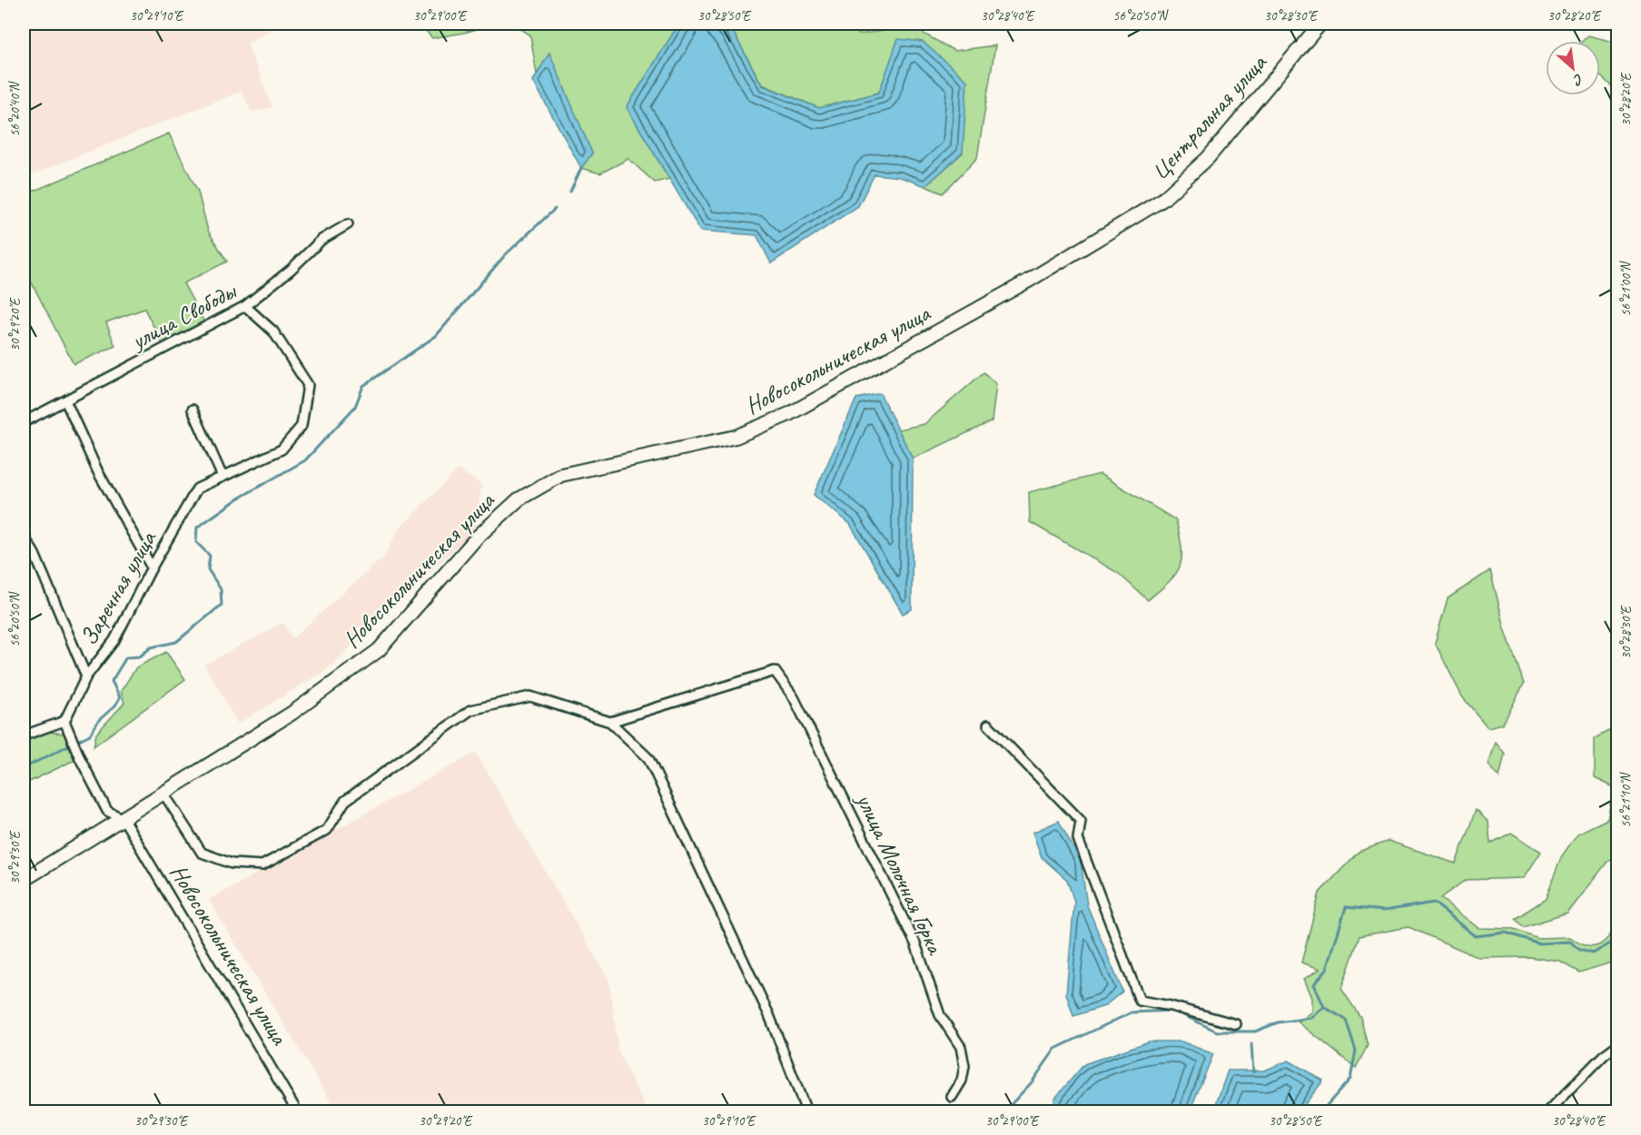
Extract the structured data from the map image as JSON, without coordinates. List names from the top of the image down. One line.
{"streets":{"main road":["Центральная улица","Новосокольническая улица"],"street":["улица Свободы","Заречная улица","улица Молочная Горка"]},"crossings":[["Центральная улица","Новосокольническая улица"],["улица Свободы","Заречная улица"]],"north":"bottom right","coordinates":["30°29'10\"E","30°29'00\"E","30°28'50\"E","30°28'40\"E","56°20'50\"N","30°28'30\"E","30°28'20\"E","56°20'40\"N","56°21'00\"N","30°29'20\"E","56°21'10\"N","30°29'30\"E"]}
